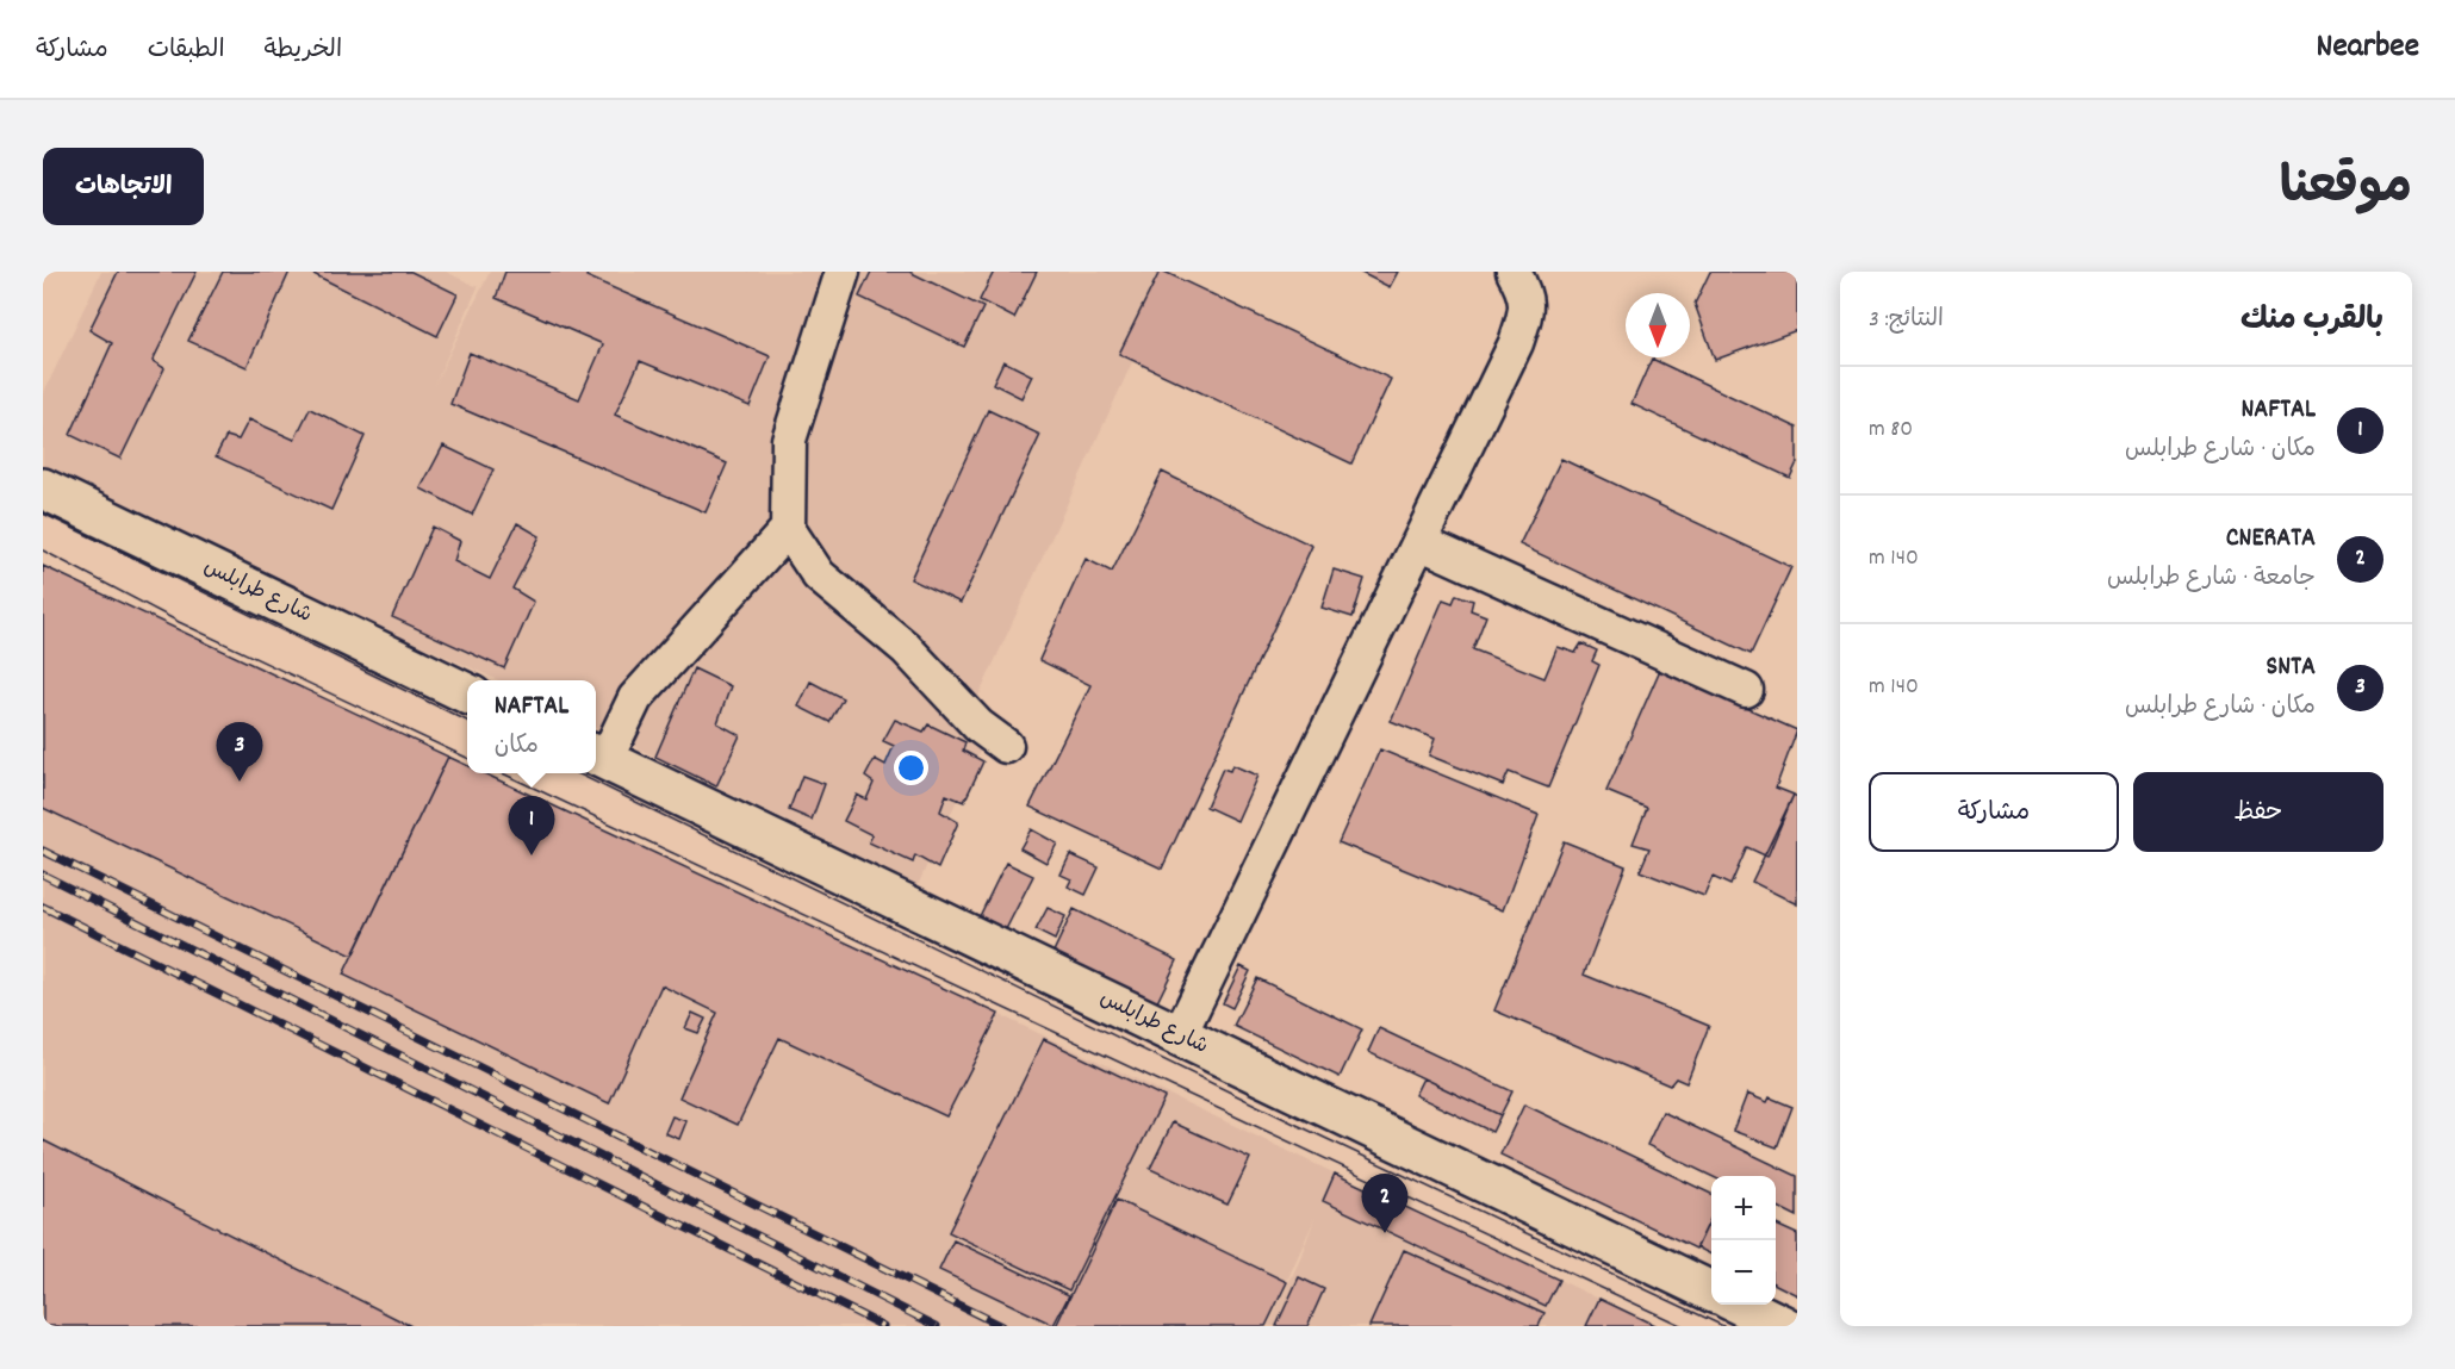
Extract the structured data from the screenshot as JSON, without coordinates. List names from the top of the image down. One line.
{"streets":{"main road":["شارع طرابلس"]},"north":"bottom","page":{"header":"Nearbee","nav":["الخريطة","الطبقات","مشاركة"],"title":"موقعنا","buttons":["الاتجاهات",["حفظ","مشاركة"]],"heading":["بالقرب منك","النتائج: 3"],"list":[{"mark":"1","name":"NAFTAL","note":"مكان · شارع طرابلس","value":"80 m"},{"mark":"2","name":"CNERATA","note":"جامعة · شارع طرابلس","value":"140 m"},{"mark":"3","name":"SNTA","note":"مكان · شارع طرابلس","value":"140 m"}],"popup":["NAFTAL","مكان"],"pins":["3","1","2"],"map_buttons":["+","−"]}}
